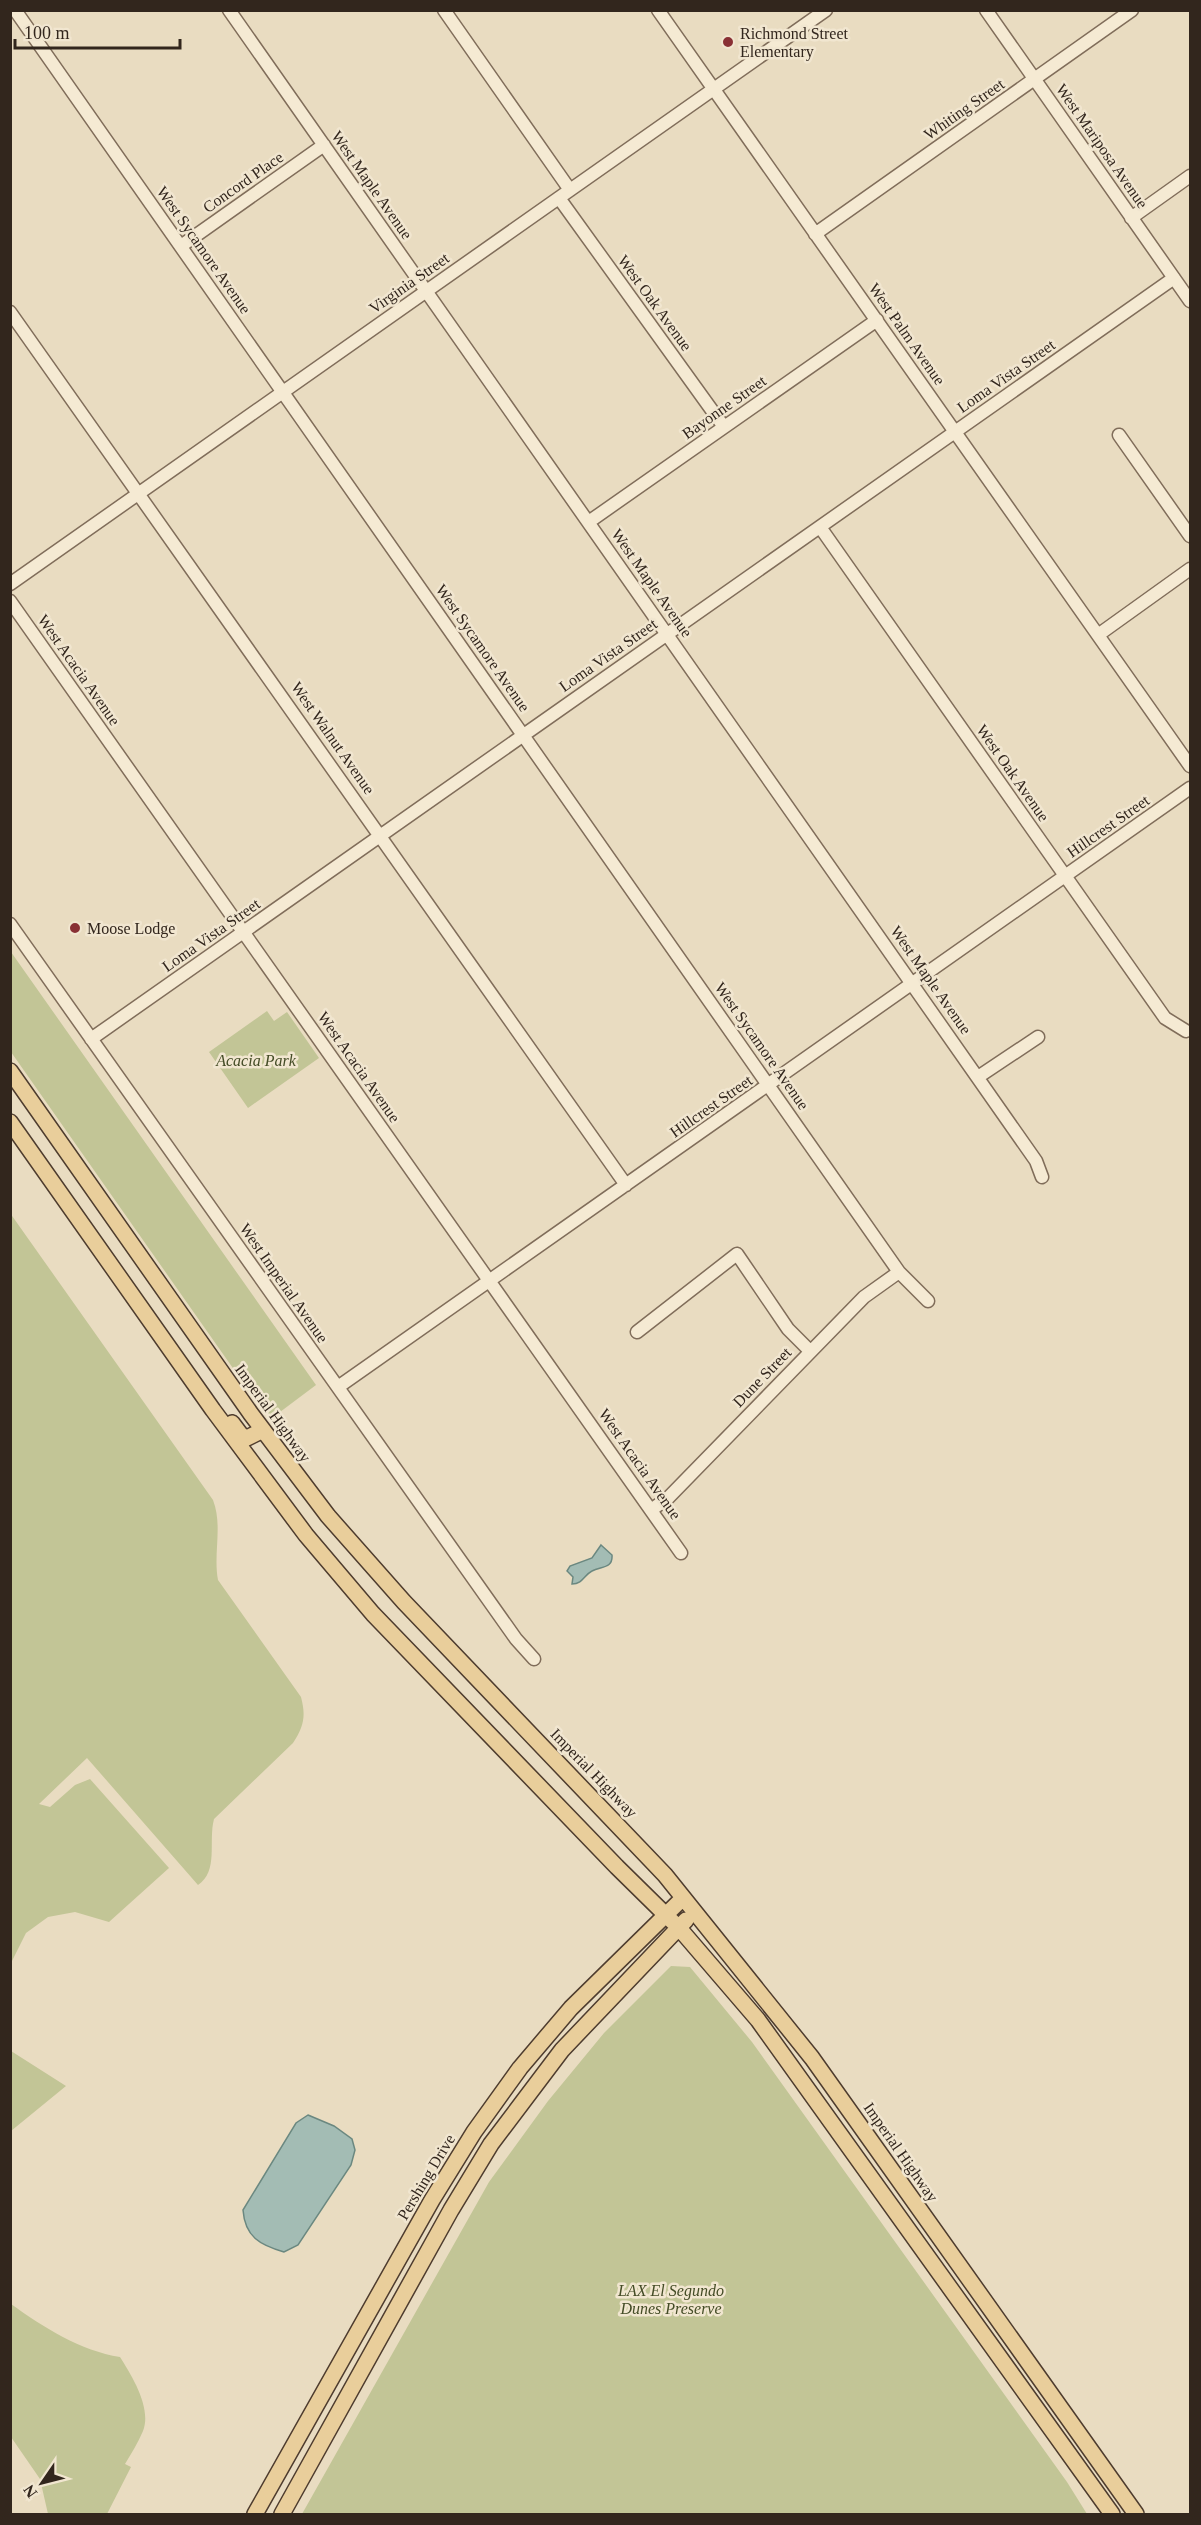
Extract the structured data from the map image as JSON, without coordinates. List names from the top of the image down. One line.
{"streets":{"main road":["Imperial Highway","Pershing Drive"],"street":["Whiting Street","West Mariposa Avenue","Concord Place","West Maple Avenue","West Sycamore Avenue","Virginia Street","West Oak Avenue","West Palm Avenue","Loma Vista Street","Bayonne Street","West Acacia Avenue","West Walnut Avenue","Hillcrest Street","West Imperial Avenue","Dune Street"]},"crossings":[["Whiting Street","West Mariposa Avenue"],["Whiting Street","West Palm Avenue"],["West Mariposa Avenue","Loma Vista Street"],["Concord Place","West Maple Avenue"],["Concord Place","West Sycamore Avenue"],["West Maple Avenue","Virginia Street"],["West Maple Avenue","Loma Vista Street"],["West Maple Avenue","Bayonne Street"],["West Maple Avenue","Hillcrest Street"],["West Sycamore Avenue","Virginia Street"],["West Sycamore Avenue","Loma Vista Street"],["West Sycamore Avenue","Hillcrest Street"],["West Sycamore Avenue","Dune Street"],["Virginia Street","West Oak Avenue"],["Virginia Street","West Palm Avenue"],["Virginia Street","West Walnut Avenue"],["West Oak Avenue","Loma Vista Street"],["West Oak Avenue","Bayonne Street"],["West Oak Avenue","Hillcrest Street"],["West Palm Avenue","Loma Vista Street"],["West Palm Avenue","Bayonne Street"],["Loma Vista Street","West Acacia Avenue"],["Loma Vista Street","West Walnut Avenue"],["Loma Vista Street","West Imperial Avenue"],["West Acacia Avenue","Hillcrest Street"],["West Acacia Avenue","Dune Street"],["West Walnut Avenue","Hillcrest Street"],["Hillcrest Street","West Imperial Avenue"],["Imperial Highway","Pershing Drive"]],"parks":["Acacia Park","LAX El Segundo Dunes Preserve"],"places":["Richmond Street Elementary","Moose Lodge"],"scale_bar":"100 m","north":"bottom left"}
